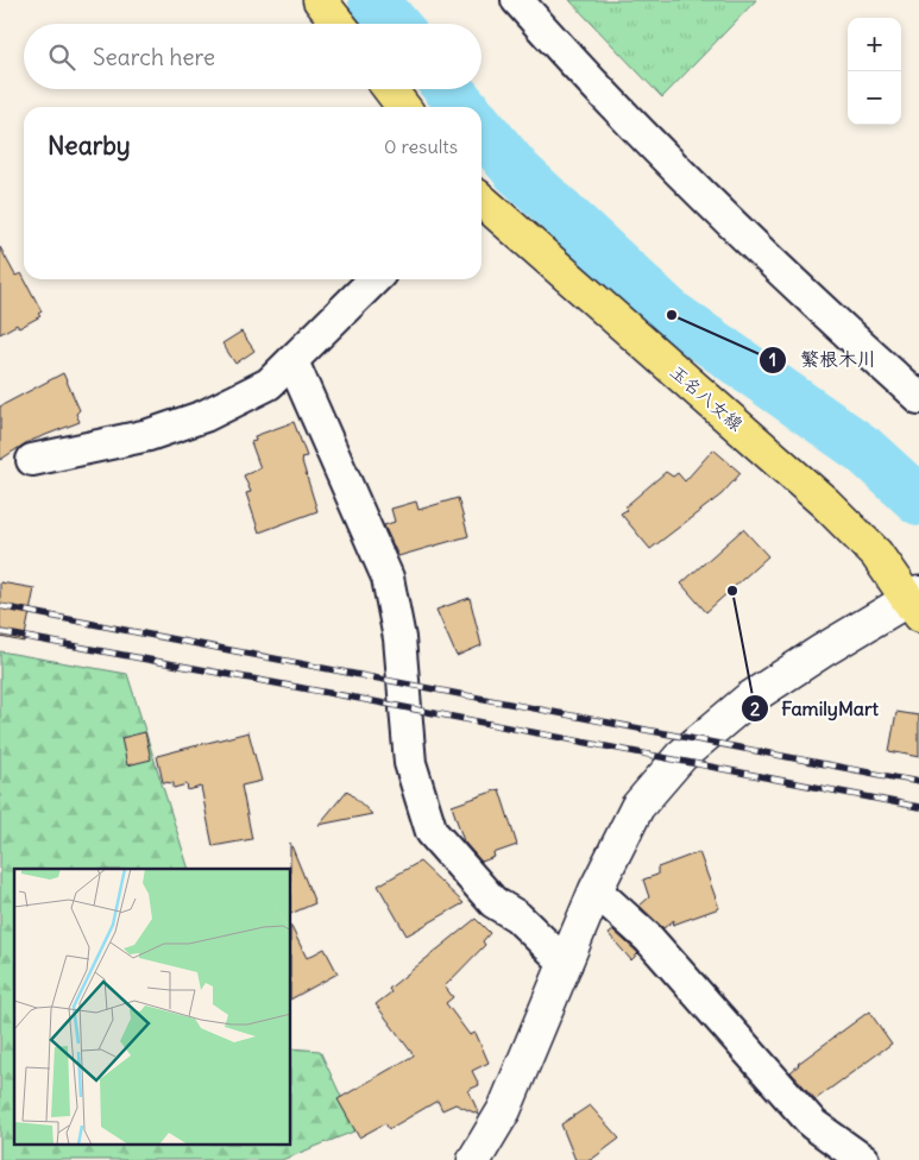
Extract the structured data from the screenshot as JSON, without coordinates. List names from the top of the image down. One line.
{"streets":{"main road":["玉名八女線"]},"places":["繁根木川","FamilyMart"],"page":{"map_buttons":["+","−"],"search":"Search here","heading":["Nearby","0 results"]}}
